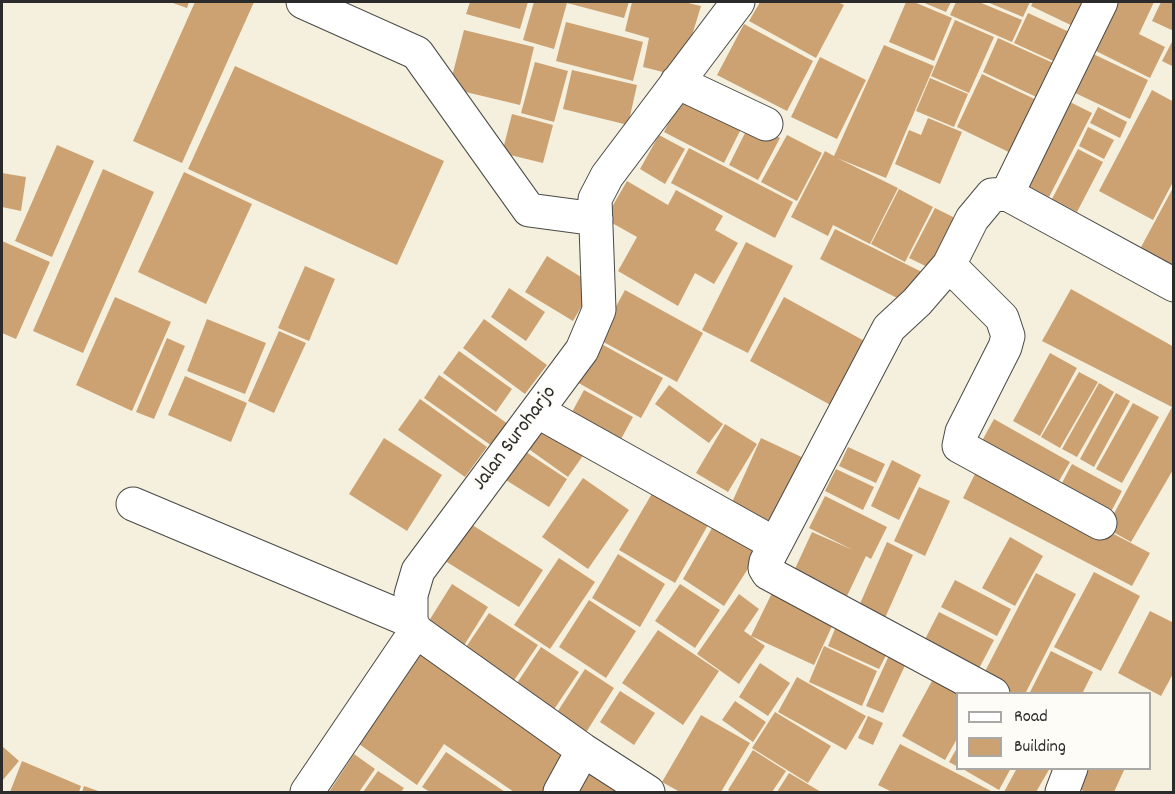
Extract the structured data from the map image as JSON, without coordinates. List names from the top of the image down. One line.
{"streets":{"street":["Jalan Suroharjo"]},"legend":["Road","Building"]}
